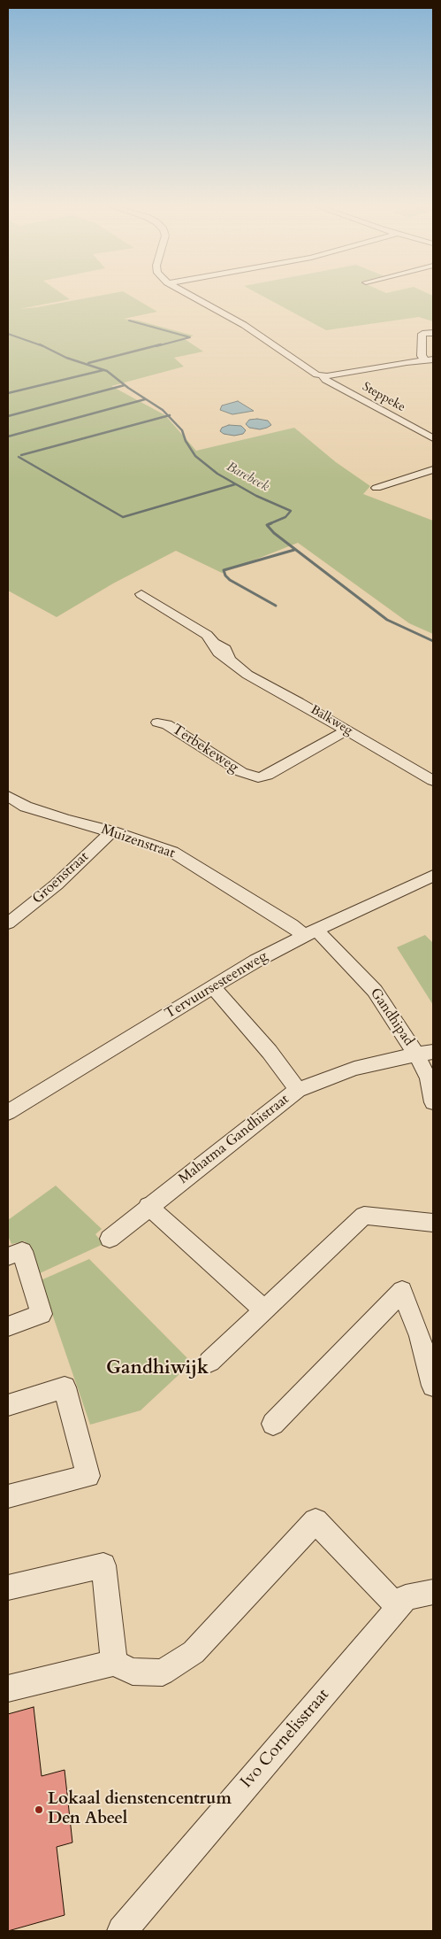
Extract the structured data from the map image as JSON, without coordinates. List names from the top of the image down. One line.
{"streets":{"street":["Steppeke","Balkweg","Terbekeweg","Muizenstraat","Groenstraat","Tervuursesteenweg","Gandhipad","Mahatma Gandhistraat","Ivo Cornelisstraat"]},"crossings":[["Balkweg","Terbekeweg"],["Muizenstraat","Groenstraat"],["Muizenstraat","Tervuursesteenweg"],["Muizenstraat","Gandhipad"],["Tervuursesteenweg","Gandhipad"],["Tervuursesteenweg","Mahatma Gandhistraat"],["Gandhipad","Mahatma Gandhistraat"]],"districts":["Gandhiwijk"],"water":["Barebeek"],"places":["Lokaal dienstencentrum Den Abeel"]}
